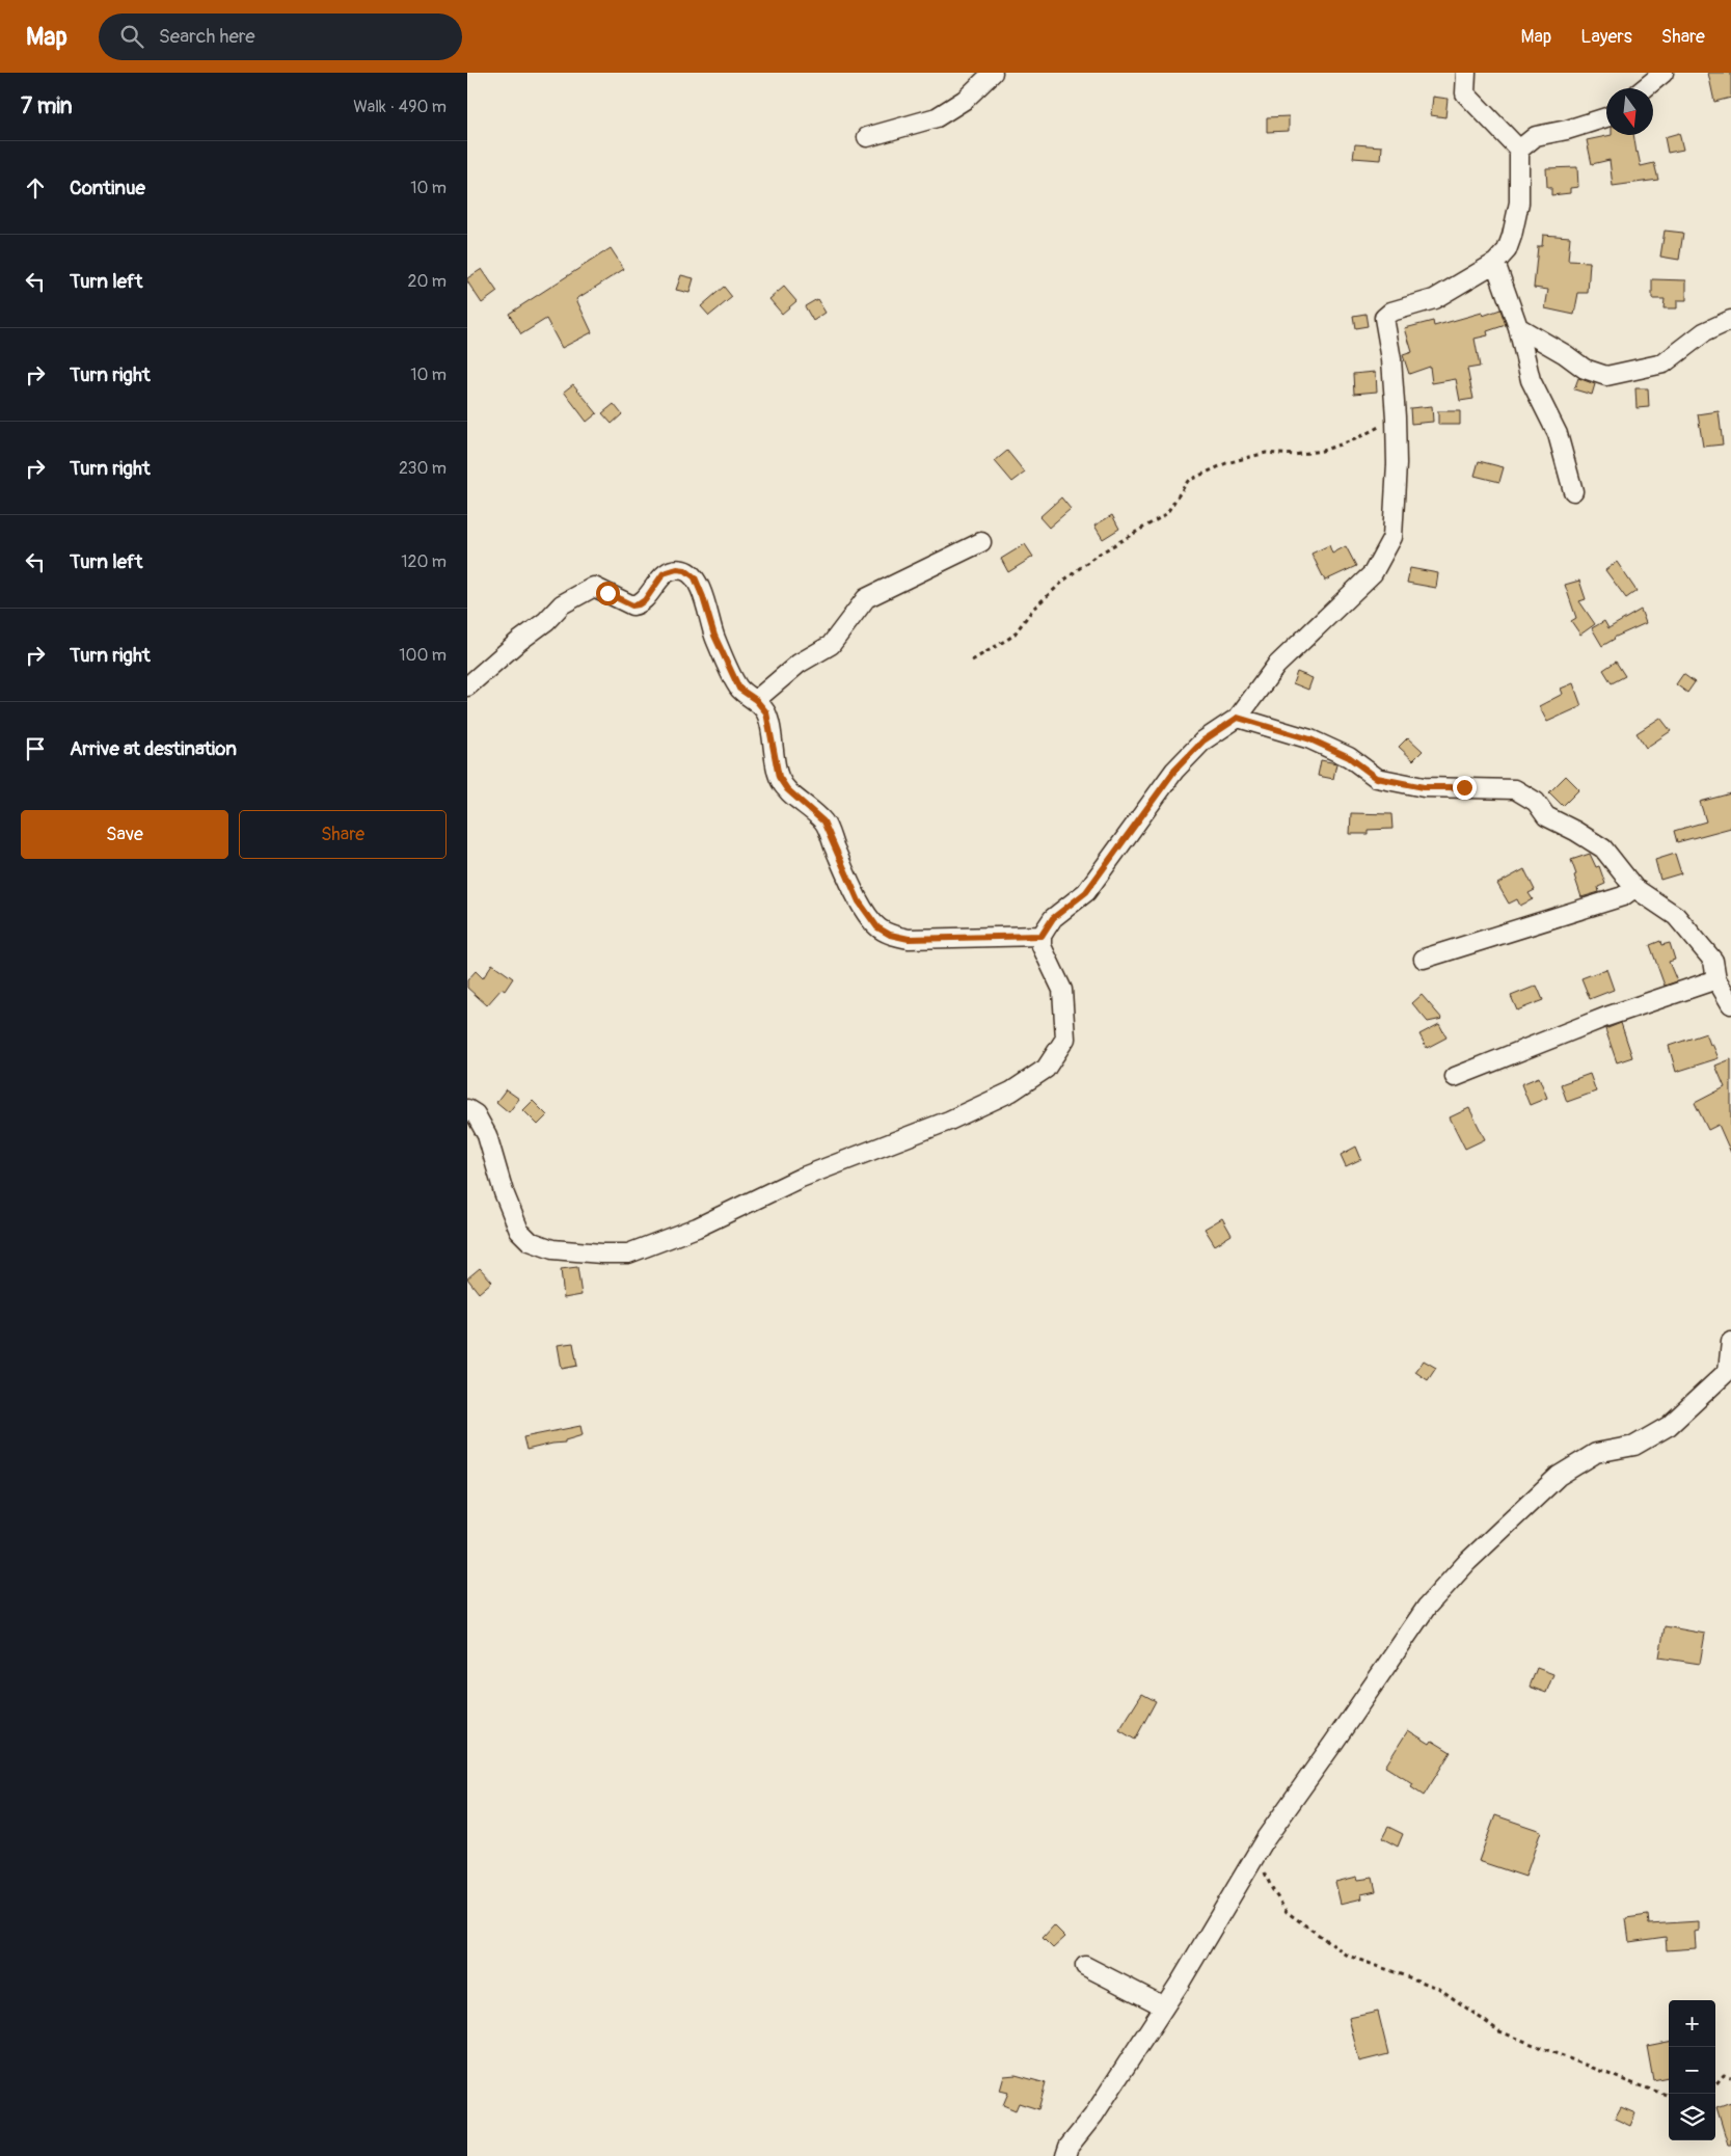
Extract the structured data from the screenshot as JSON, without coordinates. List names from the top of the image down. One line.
{"north":"bottom","page":{"header":"Map","search":"Search here","nav":["Map","Layers","Share"],"heading":["7 min","Walk · 490 m"],"list":[["Continue","10 m"],["Turn left","20 m"],["Turn right","10 m"],["Turn right","230 m"],["Turn left","120 m"],["Turn right","100 m"],"Arrive at destination"],"buttons":["Save","Share"],"map_buttons":["+","−"]}}
